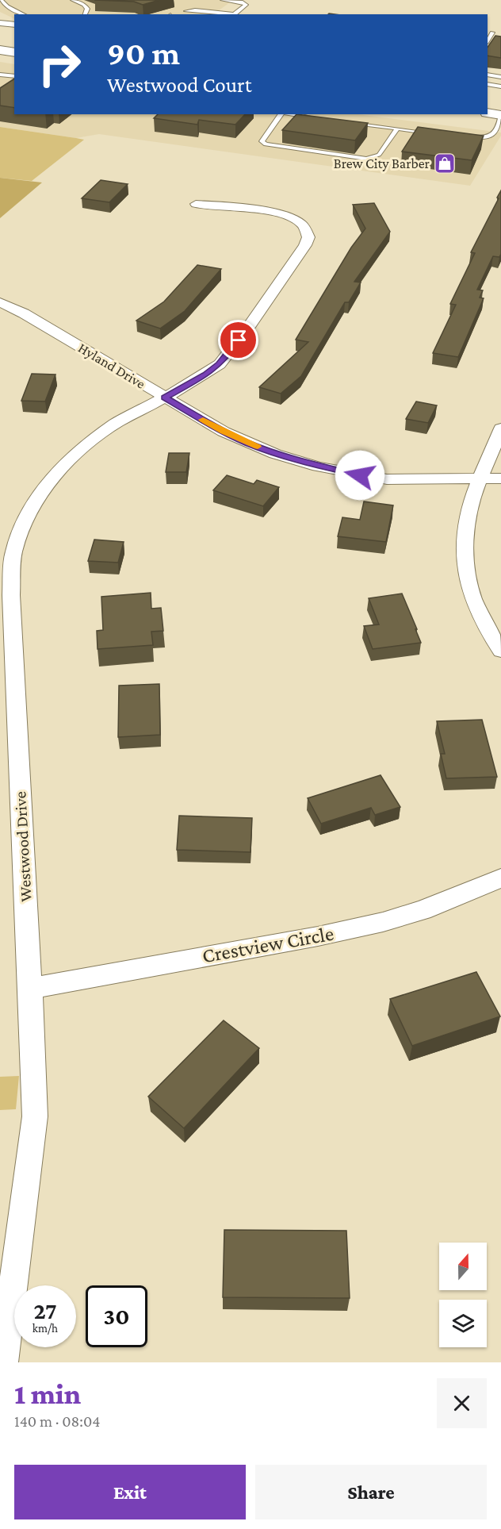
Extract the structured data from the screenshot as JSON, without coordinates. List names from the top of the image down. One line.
{"streets":{"street":["Hyland Drive","Westwood Drive","Crestview Circle"]},"crossings":[["Hyland Drive","Westwood Drive"],["Westwood Drive","Crestview Circle"]],"places":{"shop":["Brew City Barber"]},"north":"top","page":{"turn":["90 m","Westwood Court"],"speed":"27 km/h","limit":"30","heading":["1 min","140 m · 08:04"],"buttons":["Exit","Share"]}}
